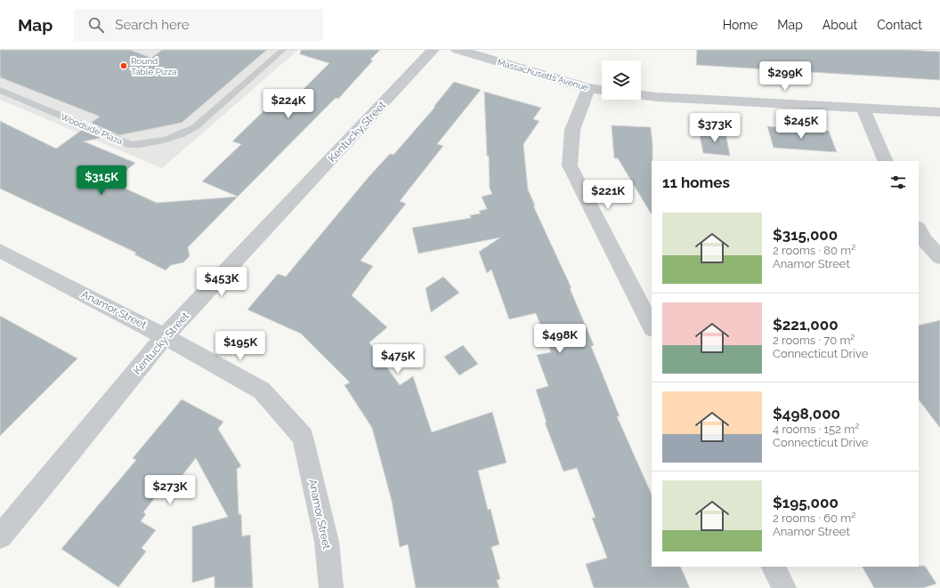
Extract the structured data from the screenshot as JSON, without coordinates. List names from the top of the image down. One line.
{"streets":{"street":["Massachusetts Avenue","Kentucky Street","Anamor Street"],"lane":["Woodside Plaza"]},"crossings":[["Kentucky Street","Anamor Street"]],"places":["Round Table Pizza"],"page":{"header":"Map","search":"Search here","nav":["Home","Map","About","Contact"],"price":["$299K","$224K","$245K","$373K","$315K","$221K","$453K","$498K","$195K","$475K","$273K"],"heading":"11 homes","list":[{"name":"$315,000","note":"2 rooms · 80 m² · Anamor Street"},{"name":"$221,000","note":"2 rooms · 70 m² · Connecticut Drive"},{"name":"$498,000","note":"4 rooms · 152 m² · Connecticut Drive"},{"name":"$195,000","note":"2 rooms · 60 m² · Anamor Street"}]}}
